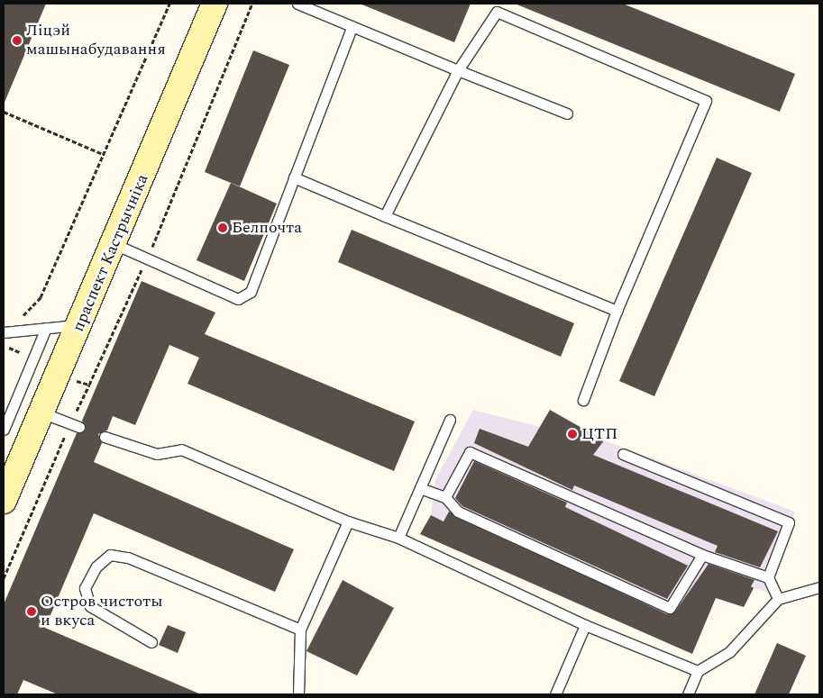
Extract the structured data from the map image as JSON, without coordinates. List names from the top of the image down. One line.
{"streets":{"main road":["праспект Кастрычніка"]},"places":["Ліцэй машынабудавання","Белпочта","ЦТП","Остров чистоты и вкуса"]}
